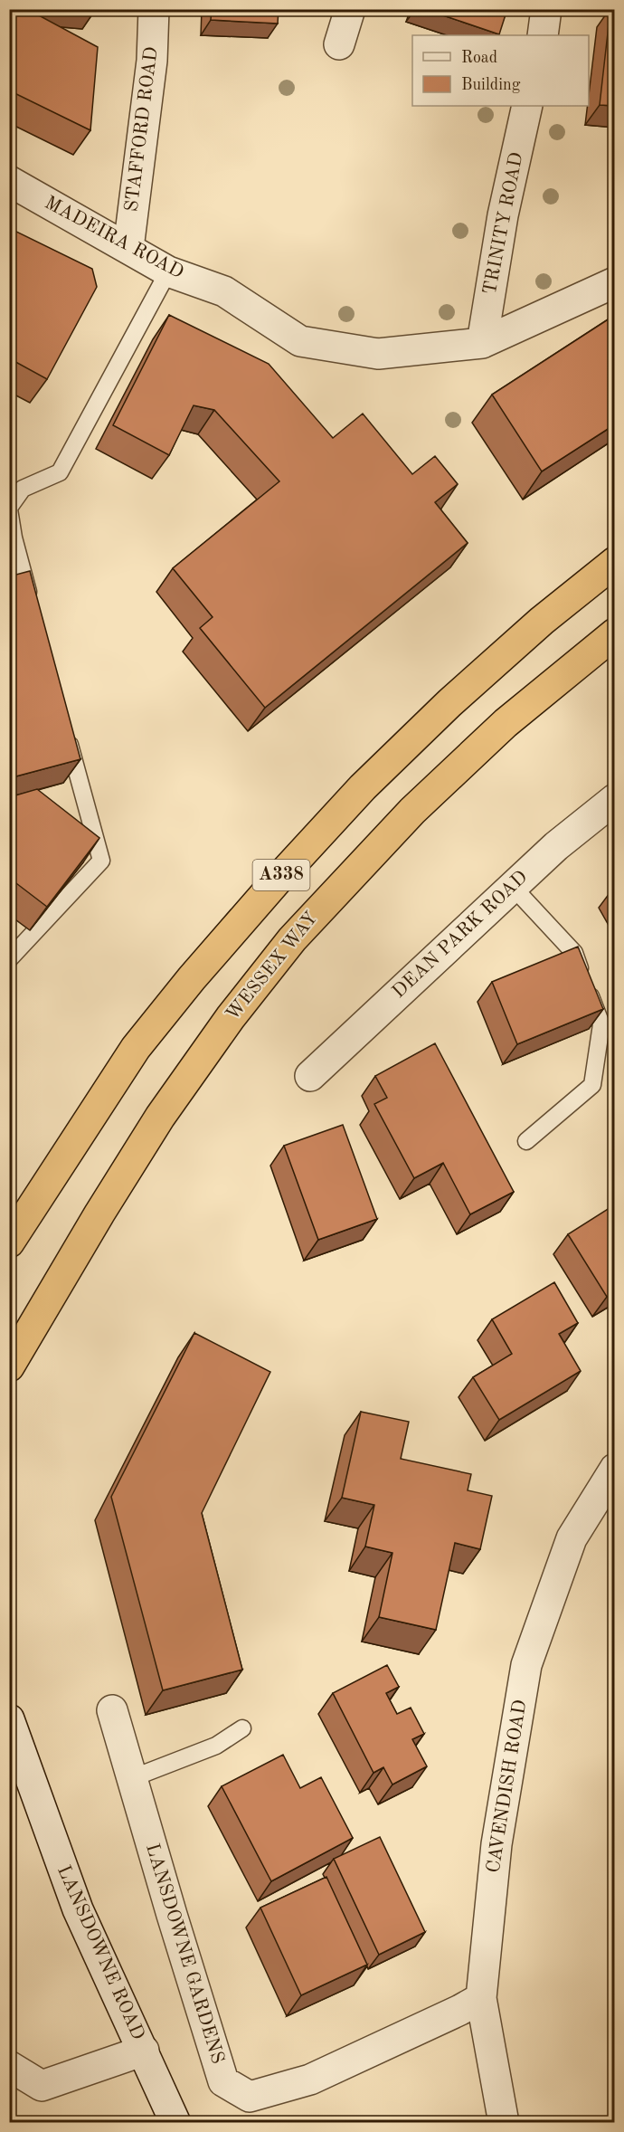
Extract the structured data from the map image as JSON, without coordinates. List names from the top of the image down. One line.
{"streets":{"highway":["A338","WESSEX WAY"],"street":["STAFFORD ROAD","TRINITY ROAD","MADEIRA ROAD","DEAN PARK ROAD","CAVENDISH ROAD","LANSDOWNE ROAD","LANSDOWNE GARDENS"]},"crossings":[["STAFFORD ROAD","MADEIRA ROAD"],["TRINITY ROAD","MADEIRA ROAD"],["CAVENDISH ROAD","LANSDOWNE GARDENS"]],"legend":["Road","Building"]}
